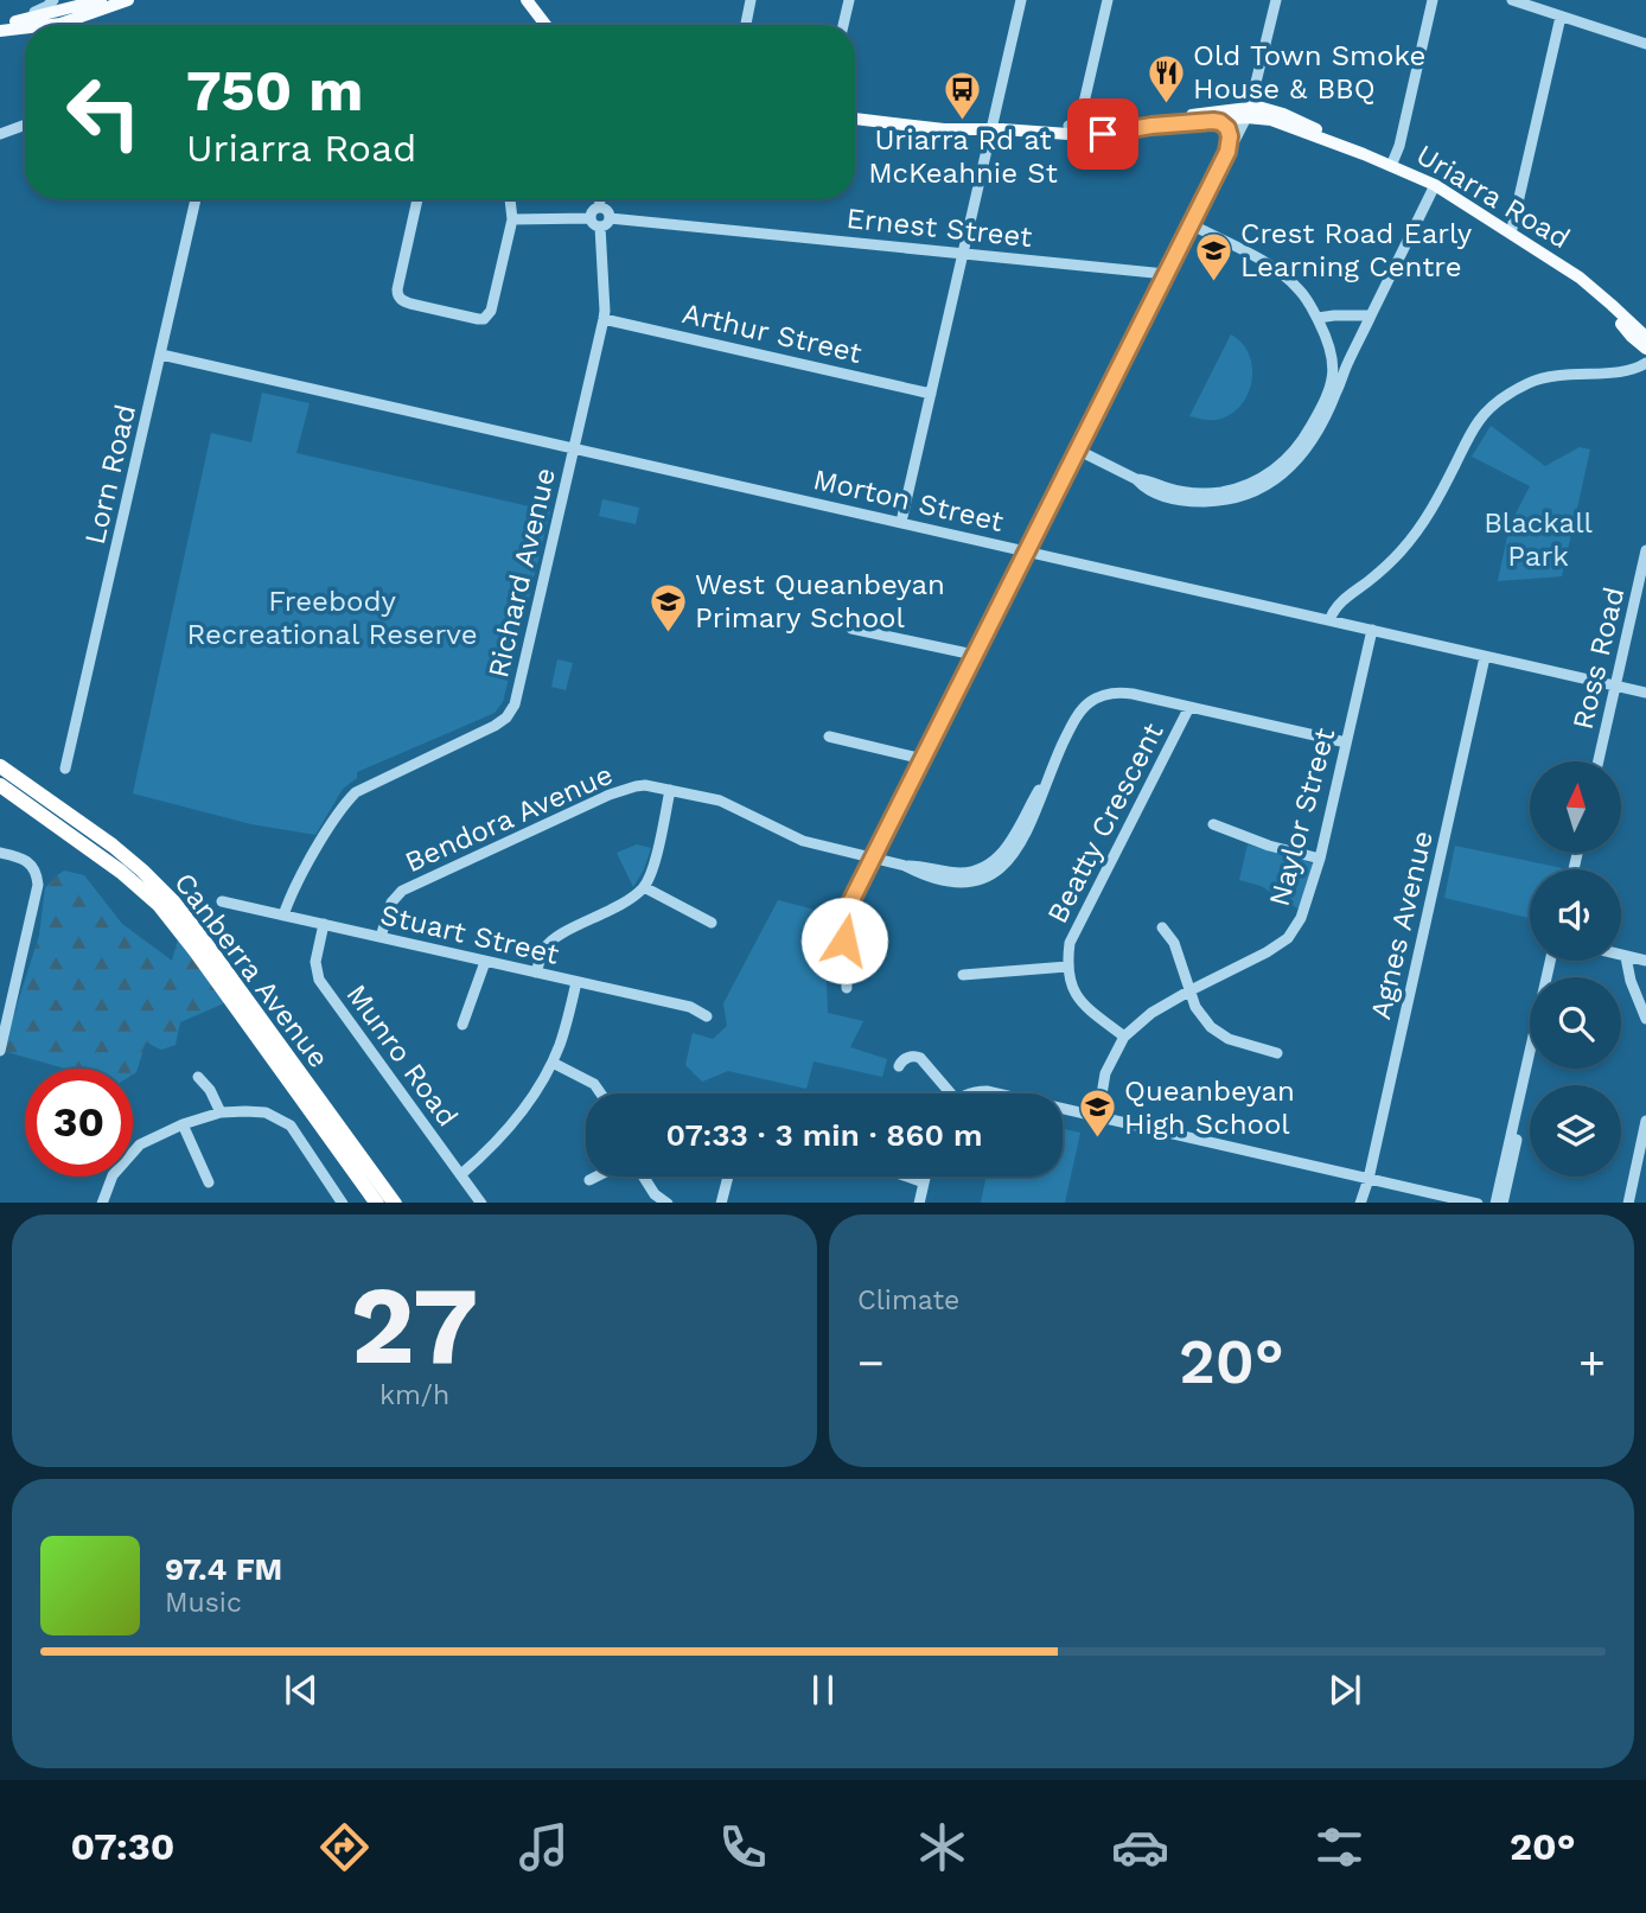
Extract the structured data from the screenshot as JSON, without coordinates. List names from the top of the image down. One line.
{"streets":{"highway":["Canberra Avenue"],"main road":["Uriarra Road"],"street":["Ernest Street","Arthur Street","Lorn Road","Morton Street","Richard Avenue","Ross Road","Naylor Street","Bendora Avenue","Beatty Crescent","Agnes Avenue","Stuart Street","Munro Road"]},"crossings":[["Ernest Street","Richard Avenue"],["Arthur Street","Richard Avenue"],["Lorn Road","Morton Street"],["Morton Street","Richard Avenue"],["Morton Street","Ross Road"],["Morton Street","Naylor Street"],["Morton Street","Agnes Avenue"],["Richard Avenue","Stuart Street"],["Naylor Street","Bendora Avenue"],["Naylor Street","Beatty Crescent"],["Bendora Avenue","Beatty Crescent"],["Bendora Avenue","Stuart Street"],["Stuart Street","Munro Road"]],"parks":["Blackall Park","Freebody Recreational Reserve"],"places":{"restaurant":["Old Town Smoke House & BBQ"],"bus stop":["Uriarra Rd at McKeahnie St"],"school or university":["Crest Road Early Learning Centre","West Queanbeyan Primary School","Queanbeyan High School"]},"north":"top","page":{"turn":["750 m","Uriarra Road"],"limit":"30","trip":"07:33 · 3 min · 860 m","tile":[["27","km/h"],"Climate"],"heat":["−","20°","+"],"song":["97.4 FM","Music"],"tabs":["07:30","20°"]}}
